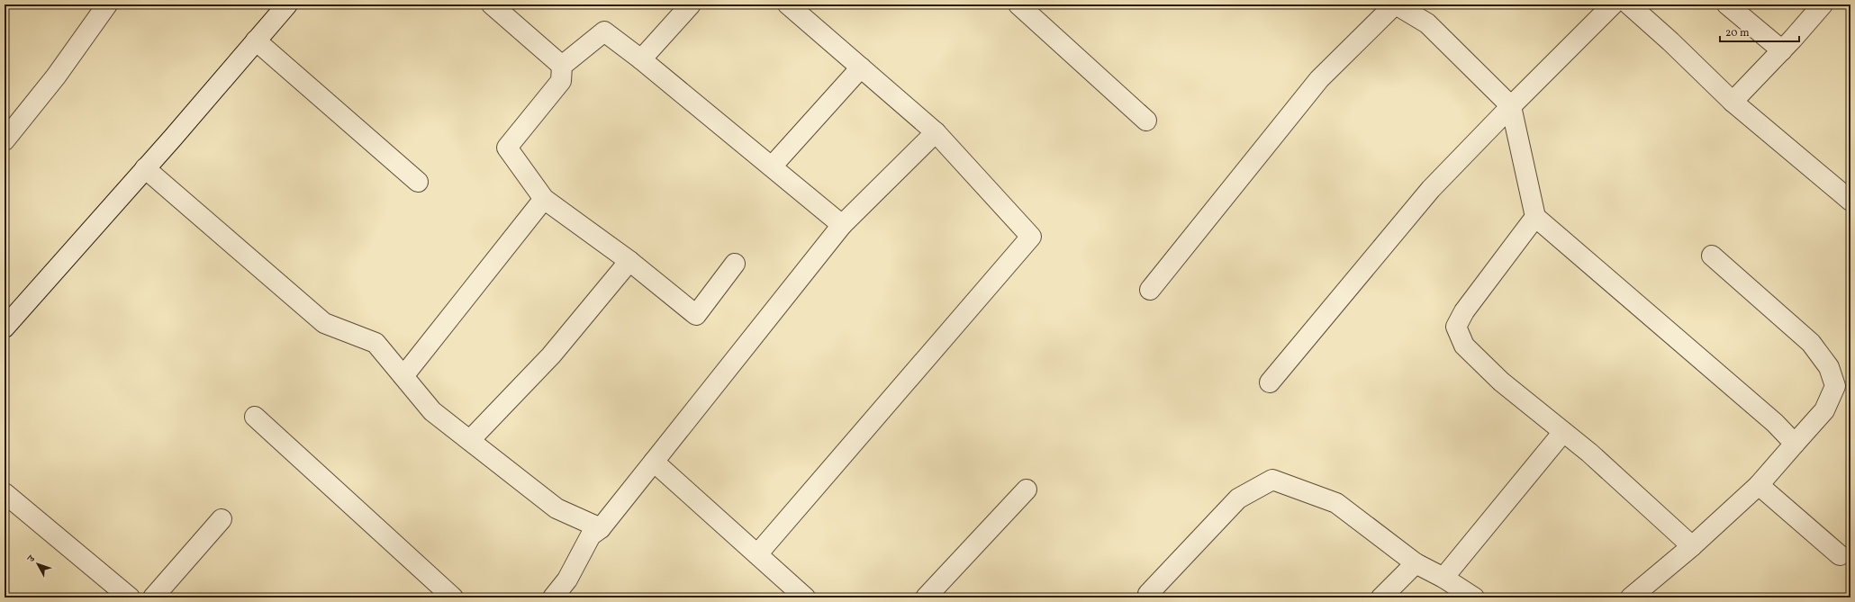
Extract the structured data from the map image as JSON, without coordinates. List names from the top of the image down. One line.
{"scale_bar":"20 m","north":"top left"}
